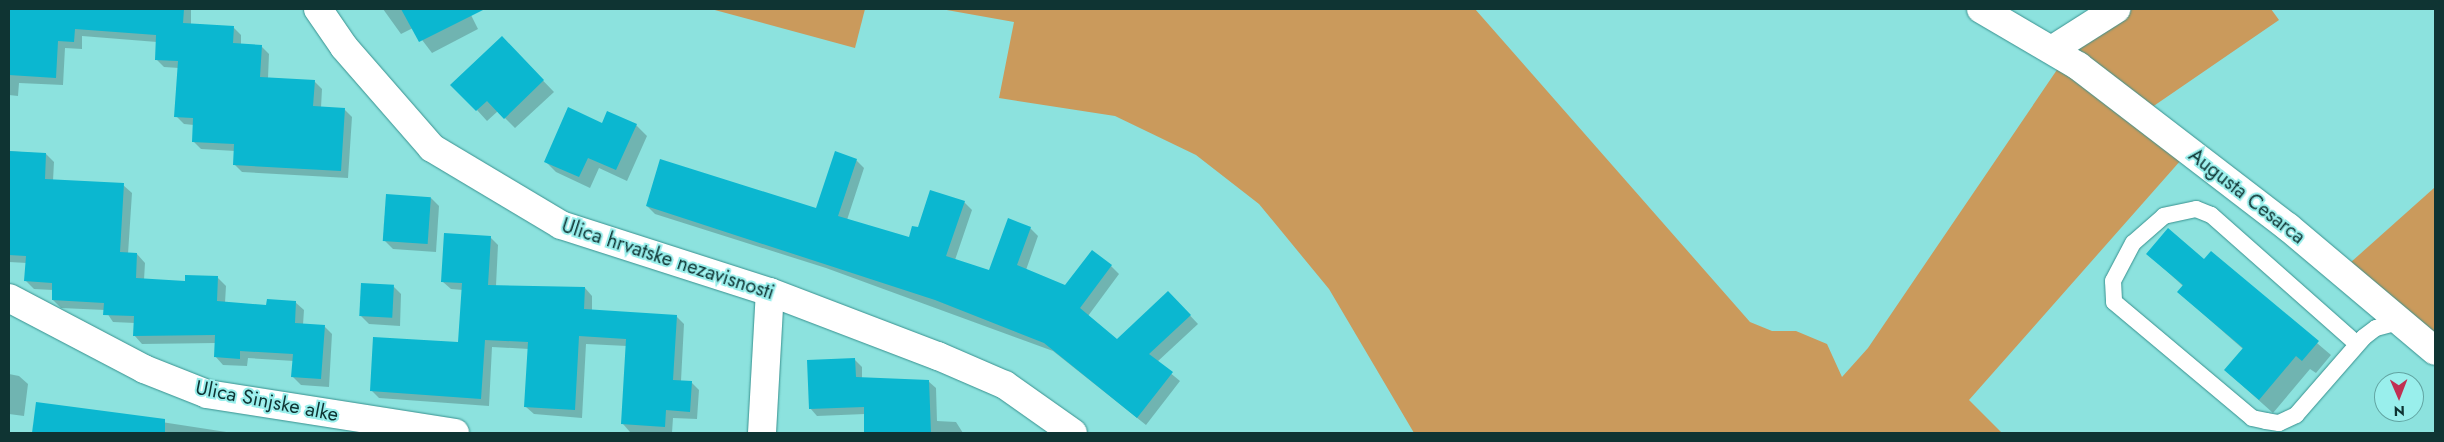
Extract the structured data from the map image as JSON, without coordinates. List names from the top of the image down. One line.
{"streets":{"street":["Augusta Cesarca","Ulica hrvatske nezavisnosti","Ulica Sinjske alke"]},"north":"bottom"}
